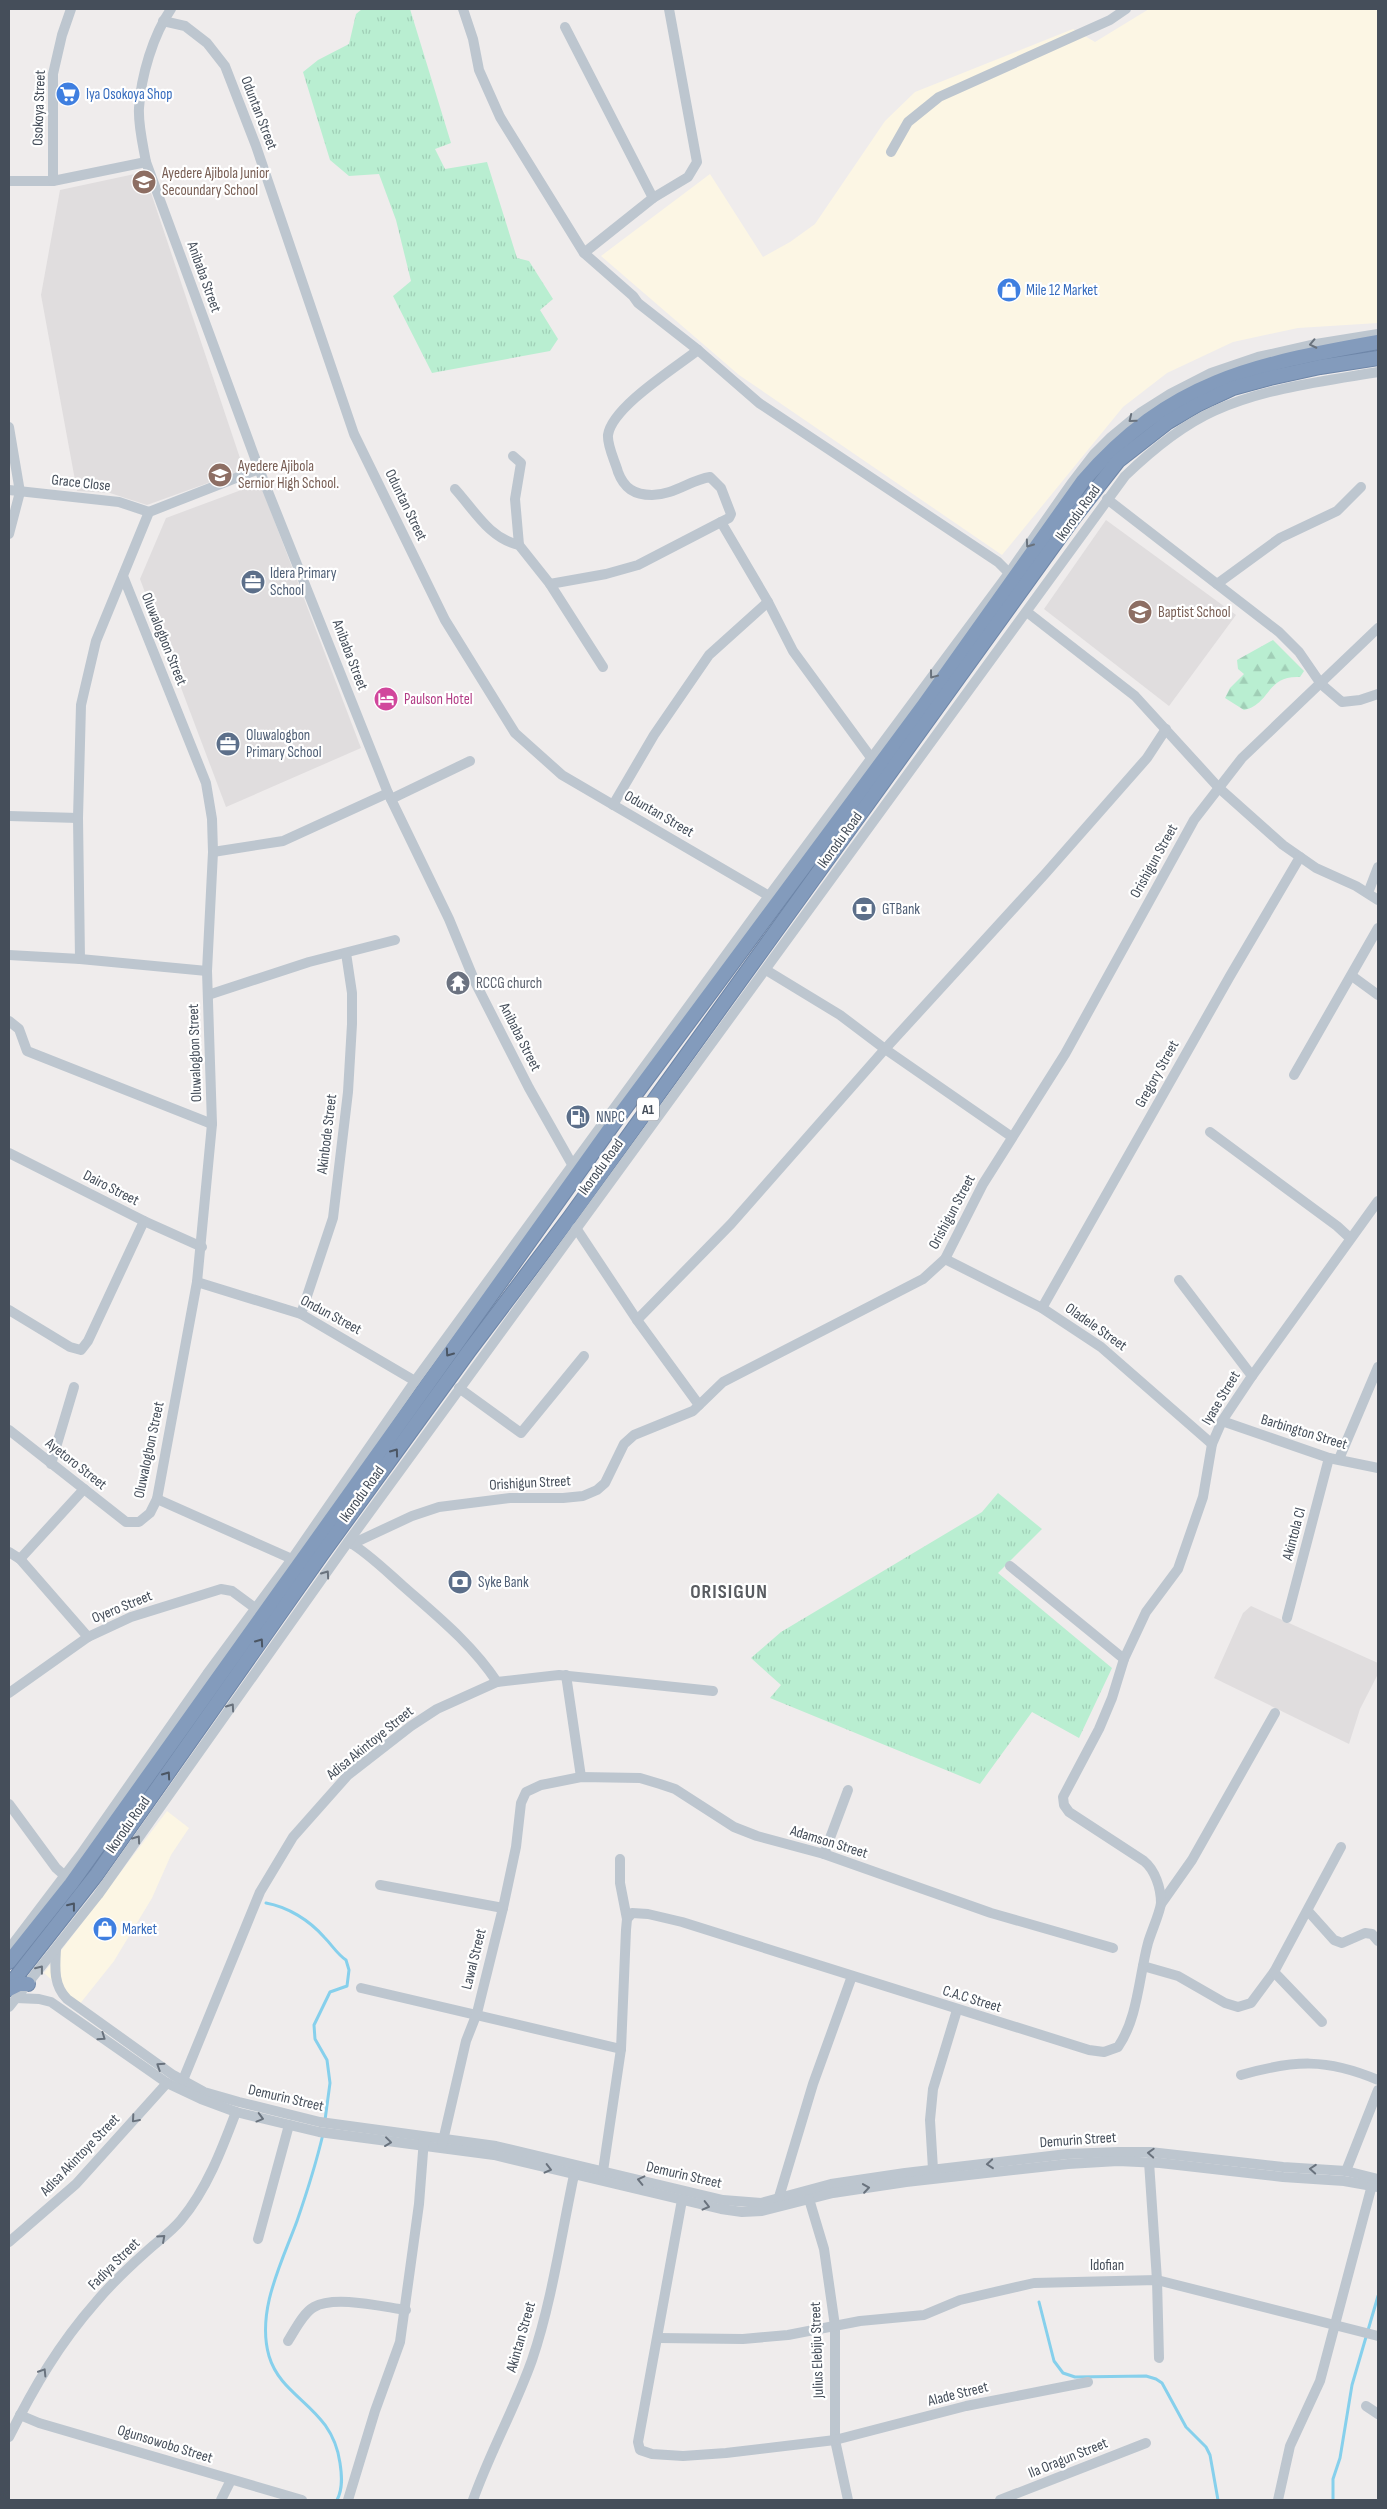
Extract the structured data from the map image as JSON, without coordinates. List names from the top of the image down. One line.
{"streets":{"highway":["Ikorodu Road","A1"],"street":["Osokoya Street","Oduntan Street","Anibaba Street","Grace Close","Oluwalogbon Street","Orishigun Street","Gregory Street","Akinbode Street","Dairo Street","Ondun Street","Oladele Street","Iyase Street","Barbington Street","Ayetoro Street","Akintola Cl","Oyero Street","Adisa Akintoye Street","Adamson Street","Lawal Street","C.A.C Street","Demurin Street","Fadiya Street","Idofian","Akintan Street","Julius Elebiju Street","Alade Street","Ogunsowobo Street","Ila Oragun Street"]},"crossings":[["Oduntan Street","Anibaba Street"],["Oduntan Street","Ikorodu Road"],["Anibaba Street","Ikorodu Road"],["Ikorodu Road","Orishigun Street"],["Ikorodu Road","Ondun Street"],["Ikorodu Road","Oyero Street"],["Ikorodu Road","Demurin Street"],["Oluwalogbon Street","Dairo Street"],["Oluwalogbon Street","Ondun Street"],["Oluwalogbon Street","Ayetoro Street"],["Orishigun Street","Oladele Street"],["Gregory Street","Oladele Street"],["Akinbode Street","Ondun Street"],["Oladele Street","Iyase Street"],["Iyase Street","Barbington Street"],["Barbington Street","Akintola Cl"],["Adisa Akintoye Street","Demurin Street"],["Adamson Street","Lawal Street"],["Lawal Street","Demurin Street"],["Demurin Street","Fadiya Street"],["Demurin Street","Akintan Street"],["Demurin Street","Julius Elebiju Street"],["Fadiya Street","Ogunsowobo Street"],["Idofian","Julius Elebiju Street"],["Idofian","Alade Street"],["Julius Elebiju Street","Alade Street"]],"one_way":["Fadiya Street"],"districts":["ORISIGUN"],"places":{"supermarket":["Iya Osokoya Shop"],"school or university":["Ayedere Ajibola Junior Secoundary School","Ayedere Ajibola Sernior High School.","Baptist School"],"shop":["Mile 12 Market","Market"],"office":["Idera Primary School","Oluwalogbon Primary School"],"hotel":["Paulson Hotel"],"bank":["GTBank","Syke Bank"],"temple":["RCCG church"],"fuel station":["NNPC"]}}
